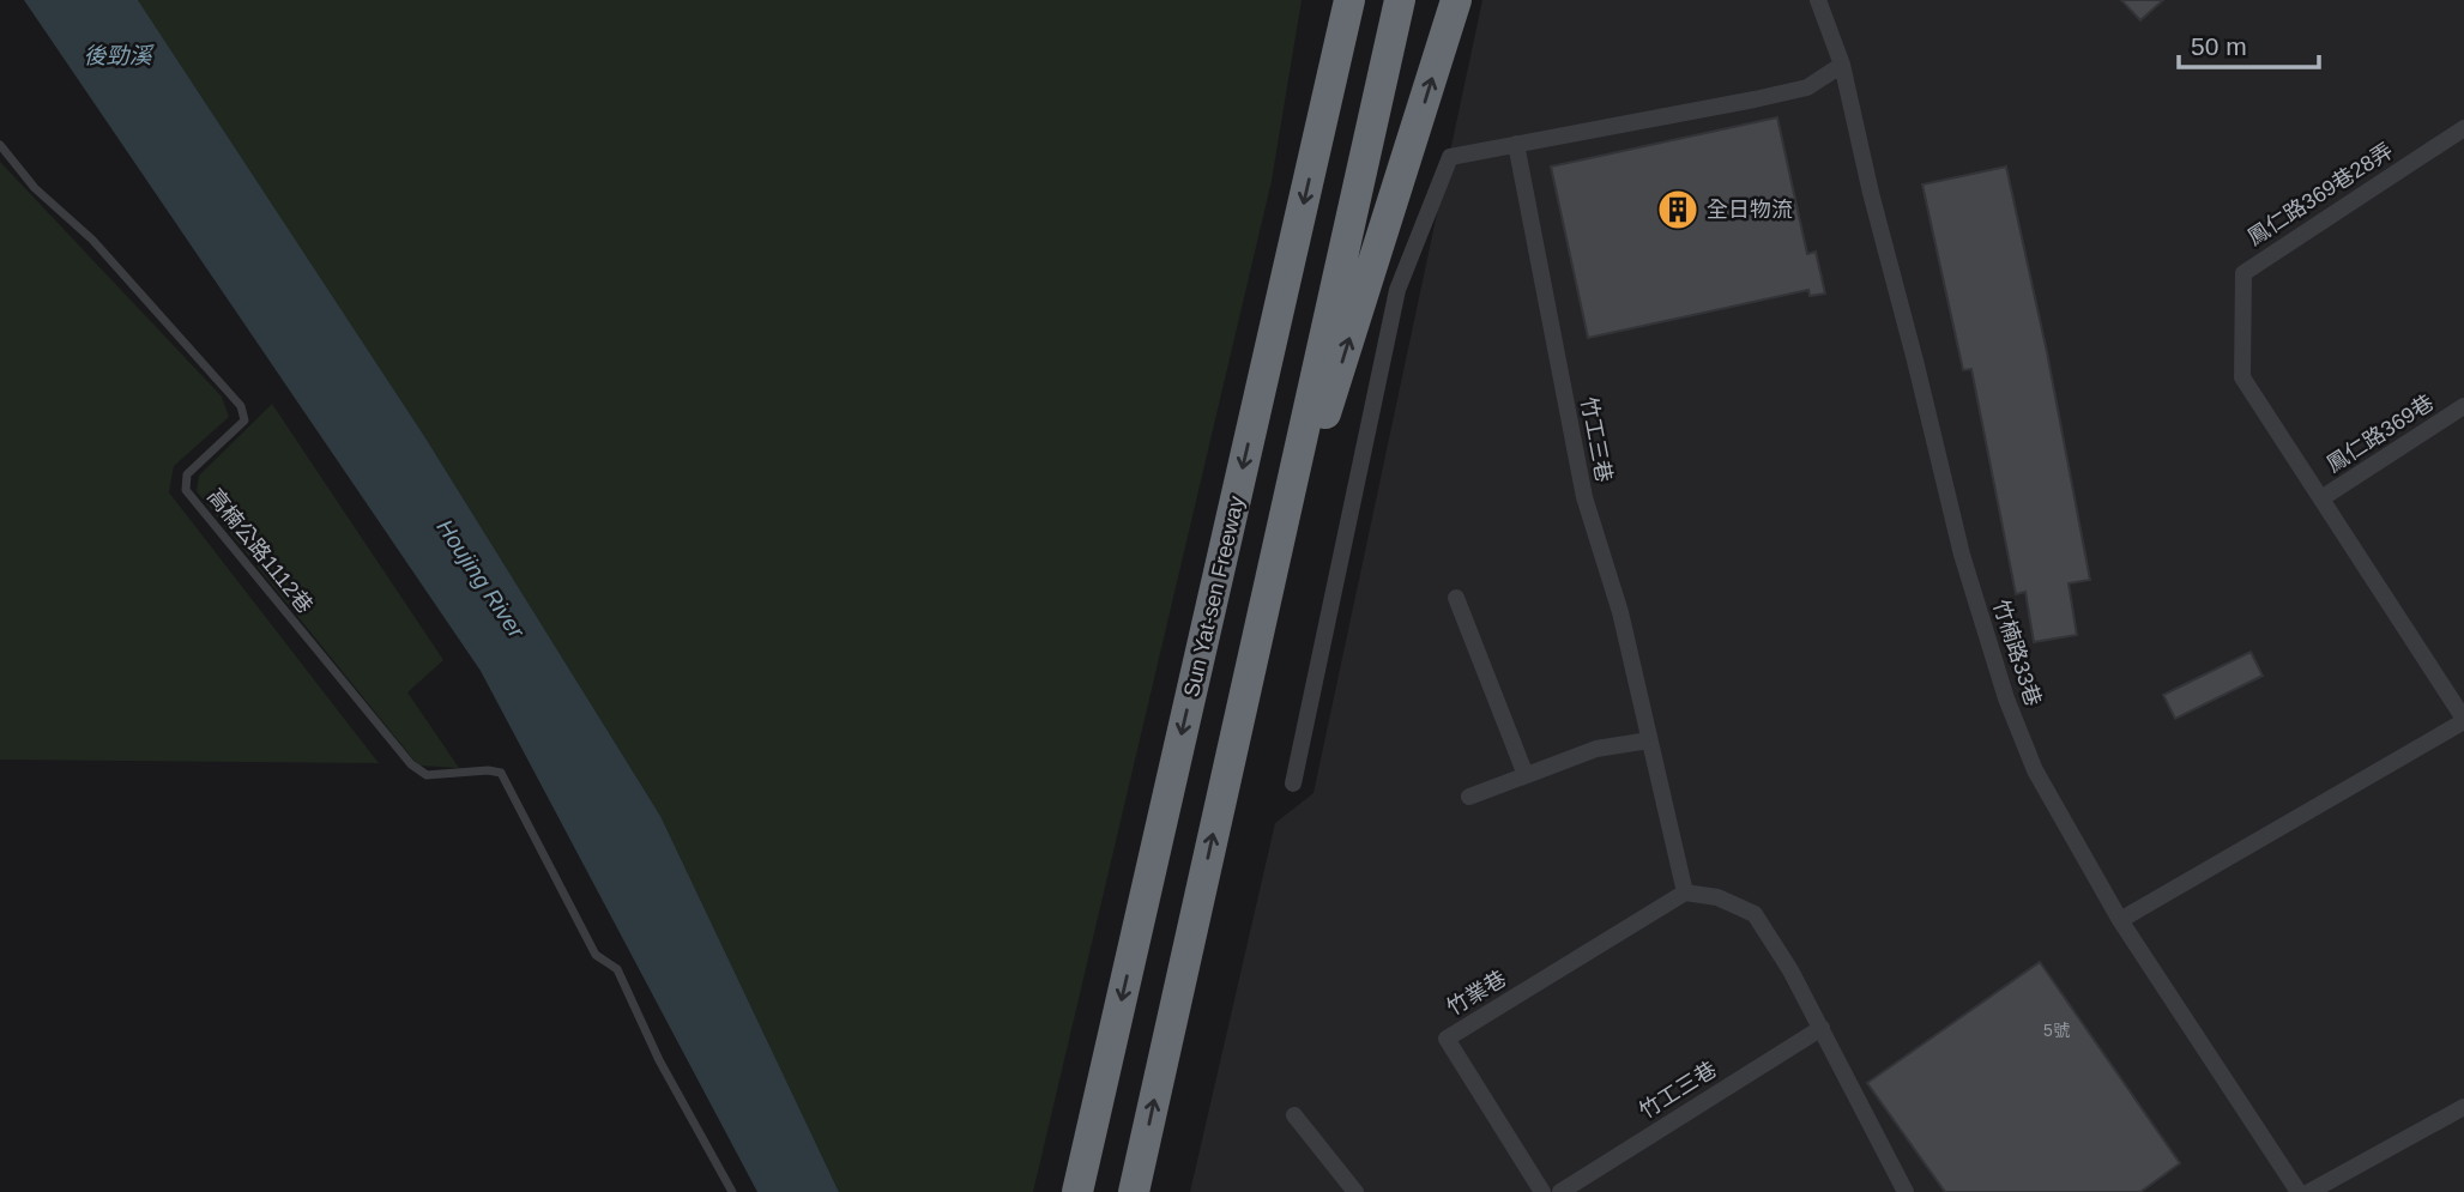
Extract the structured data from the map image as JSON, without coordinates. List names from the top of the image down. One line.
{"streets":{"highway":["Sun Yat-sen Freeway"],"street":["鳳仁路369巷28弄","鳳仁路369巷","竹工三巷","竹楠路33巷","竹業巷"],"lane":["高楠公路1112巷"]},"crossings":[["鳳仁路369巷28弄","鳳仁路369巷"],["竹工三巷","竹業巷"]],"water":["後勁溪","Houjing River"],"places":{"building":["全日物流"]},"house_numbers":["5號"],"scale_bar":"50 m"}
